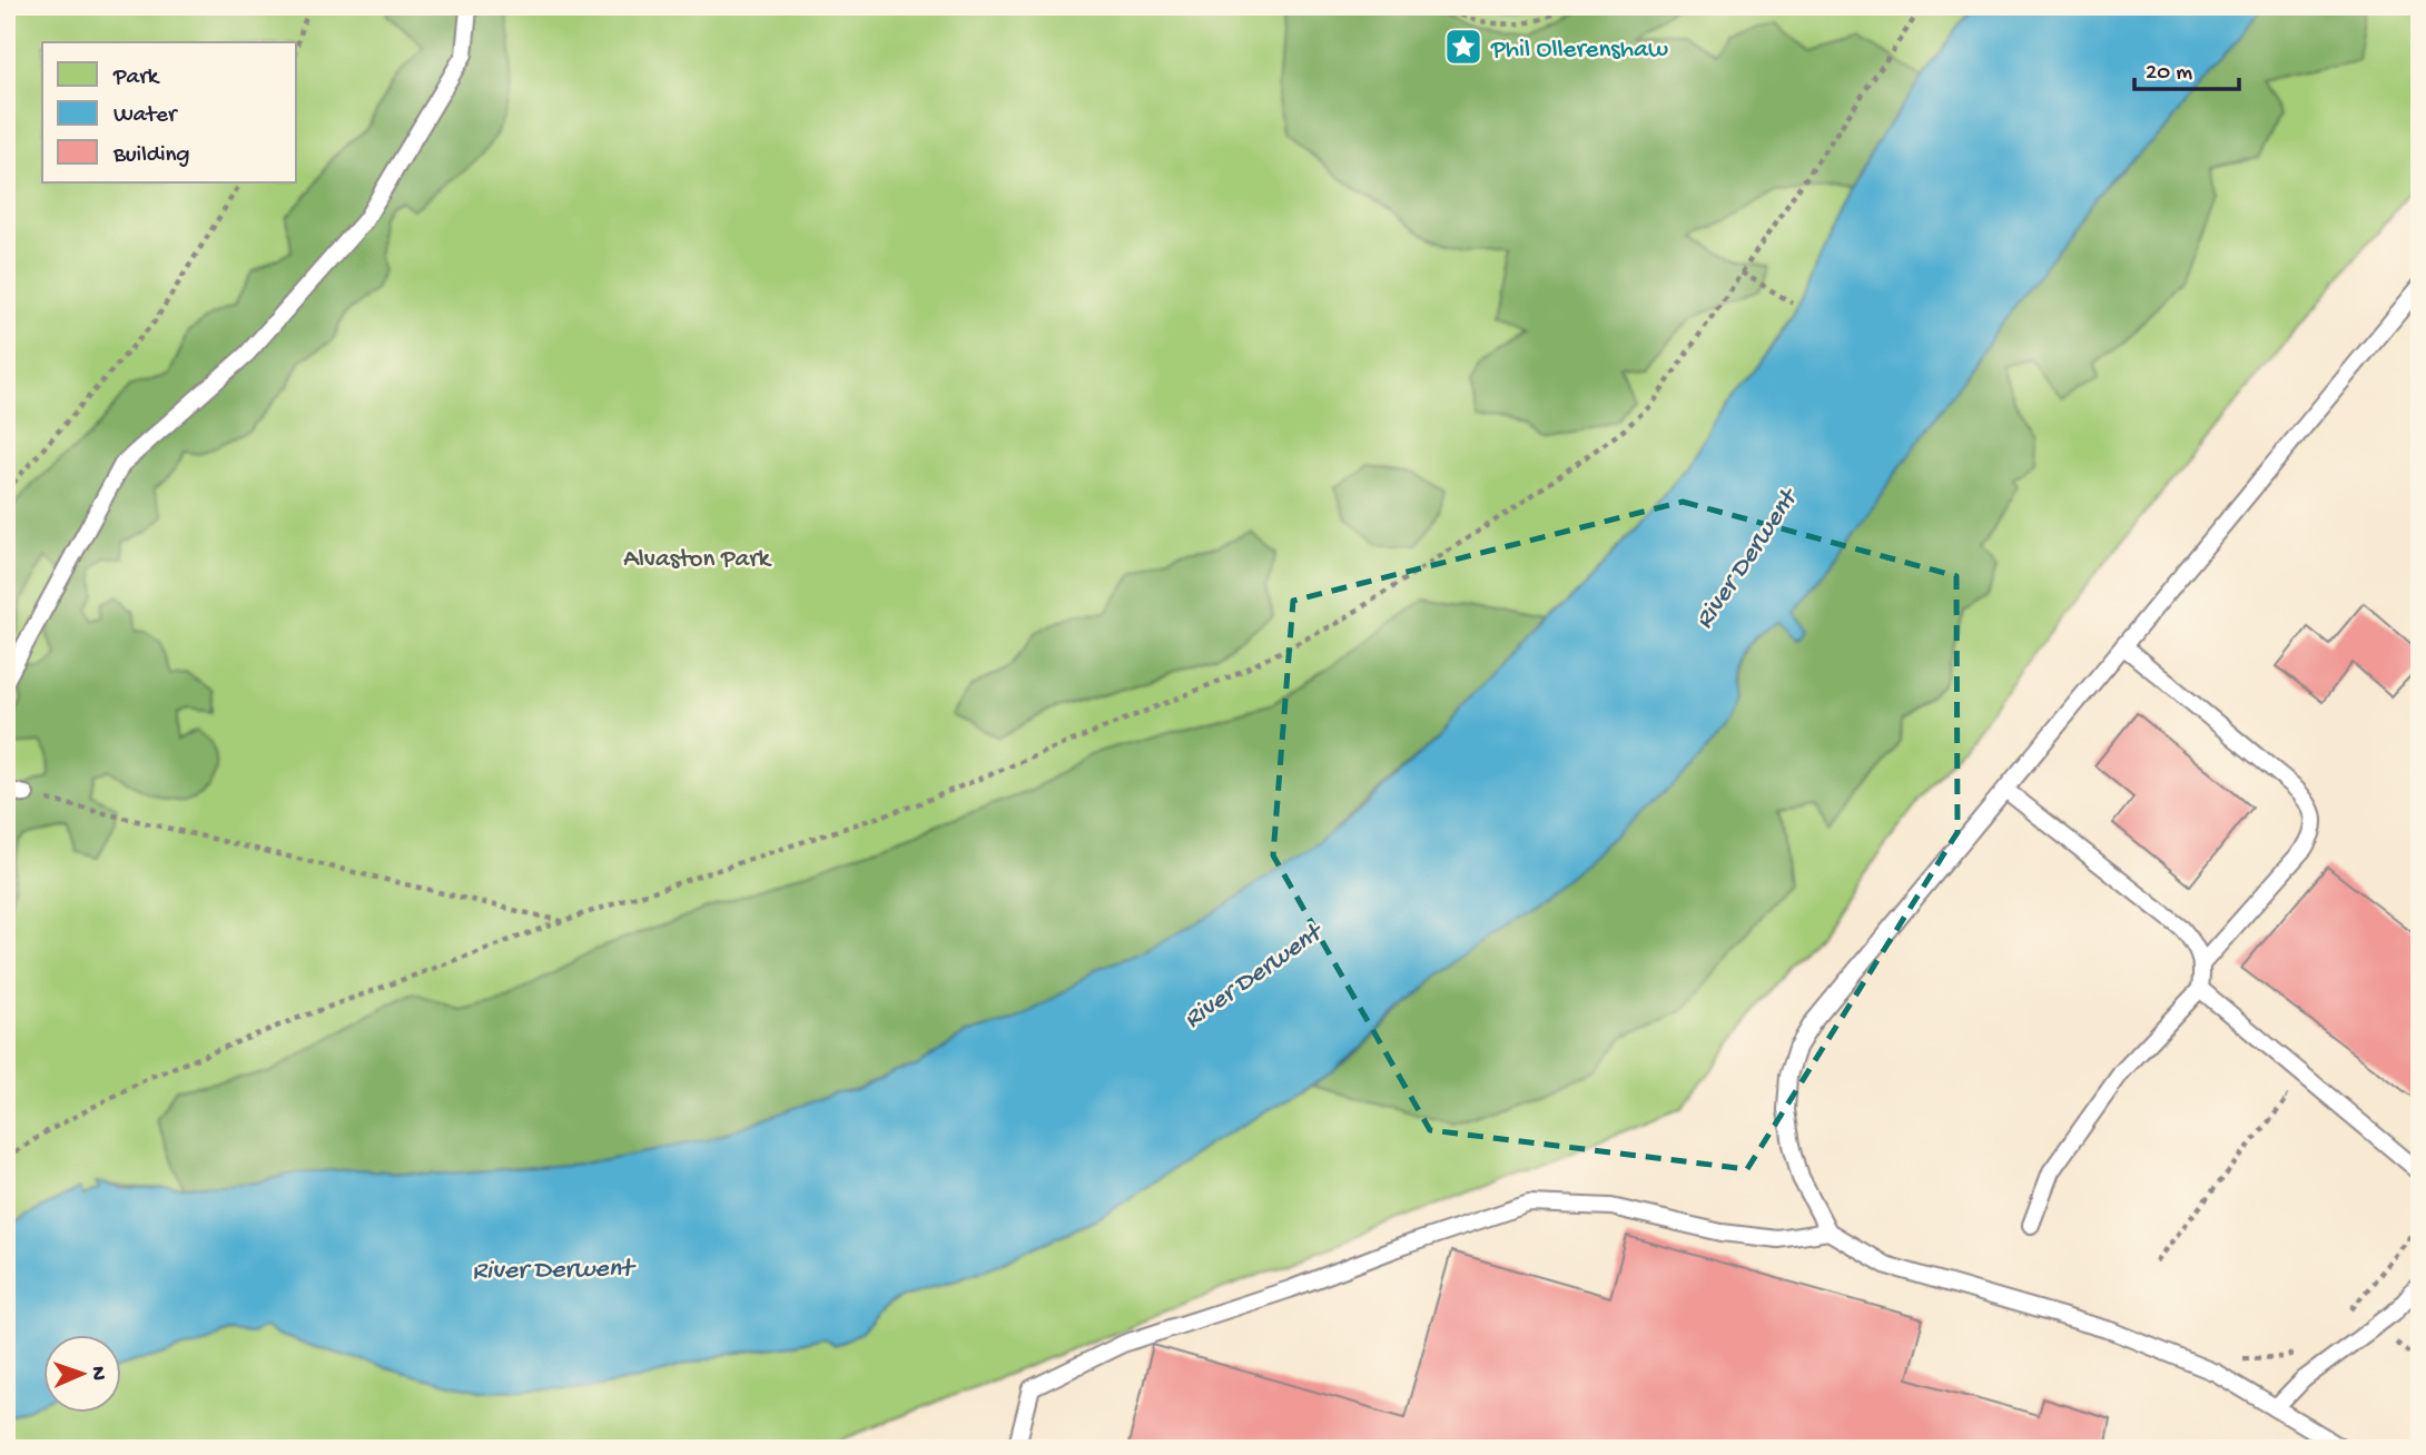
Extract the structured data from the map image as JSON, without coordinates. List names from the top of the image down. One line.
{"water":["River Derwent"],"parks":["Alvaston Park"],"places":{"place":["Phil Ollerenshaw"]},"legend":["Park","Water","Building"],"scale_bar":"20 m","north":"right"}
